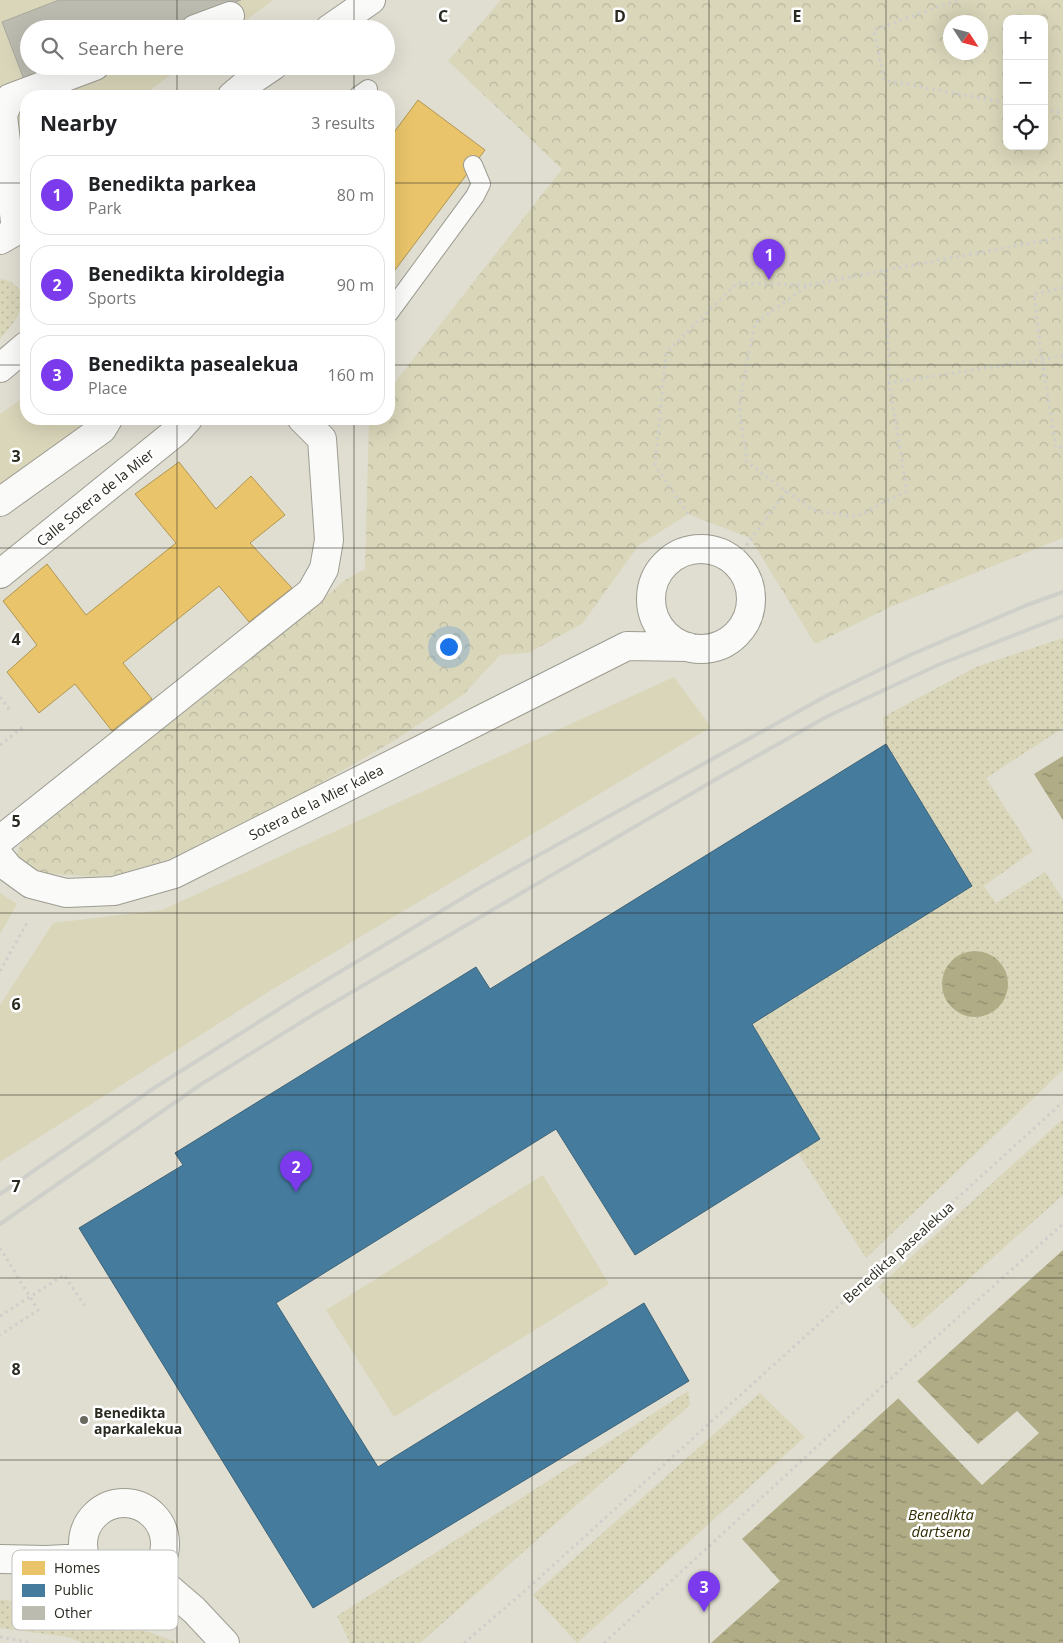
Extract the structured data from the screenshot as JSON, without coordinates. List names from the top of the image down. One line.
{"streets":{"street":["Calle Sotera de la Mier","Sotera de la Mier kalea"],"path":["Benedikta pasealekua"]},"water":["Benedikta dartsena"],"places":["Benedikta aparkalekua"],"legend":["Homes","Public","Other"],"north":"bottom right","page":{"map_buttons":["+","−"],"search":"Search here","heading":["Nearby","3 results"],"list":[{"mark":"1","name":"Benedikta parkea","note":"Park","value":"80 m"},{"mark":"2","name":"Benedikta kiroldegia","note":"Sports","value":"90 m"},{"mark":"3","name":"Benedikta pasealekua","note":"Place","value":"160 m"}],"pins":["1","2","3"]},"grid":{"columns":["C","D","E"],"rows":["3","4","5","6","7","8"]}}
